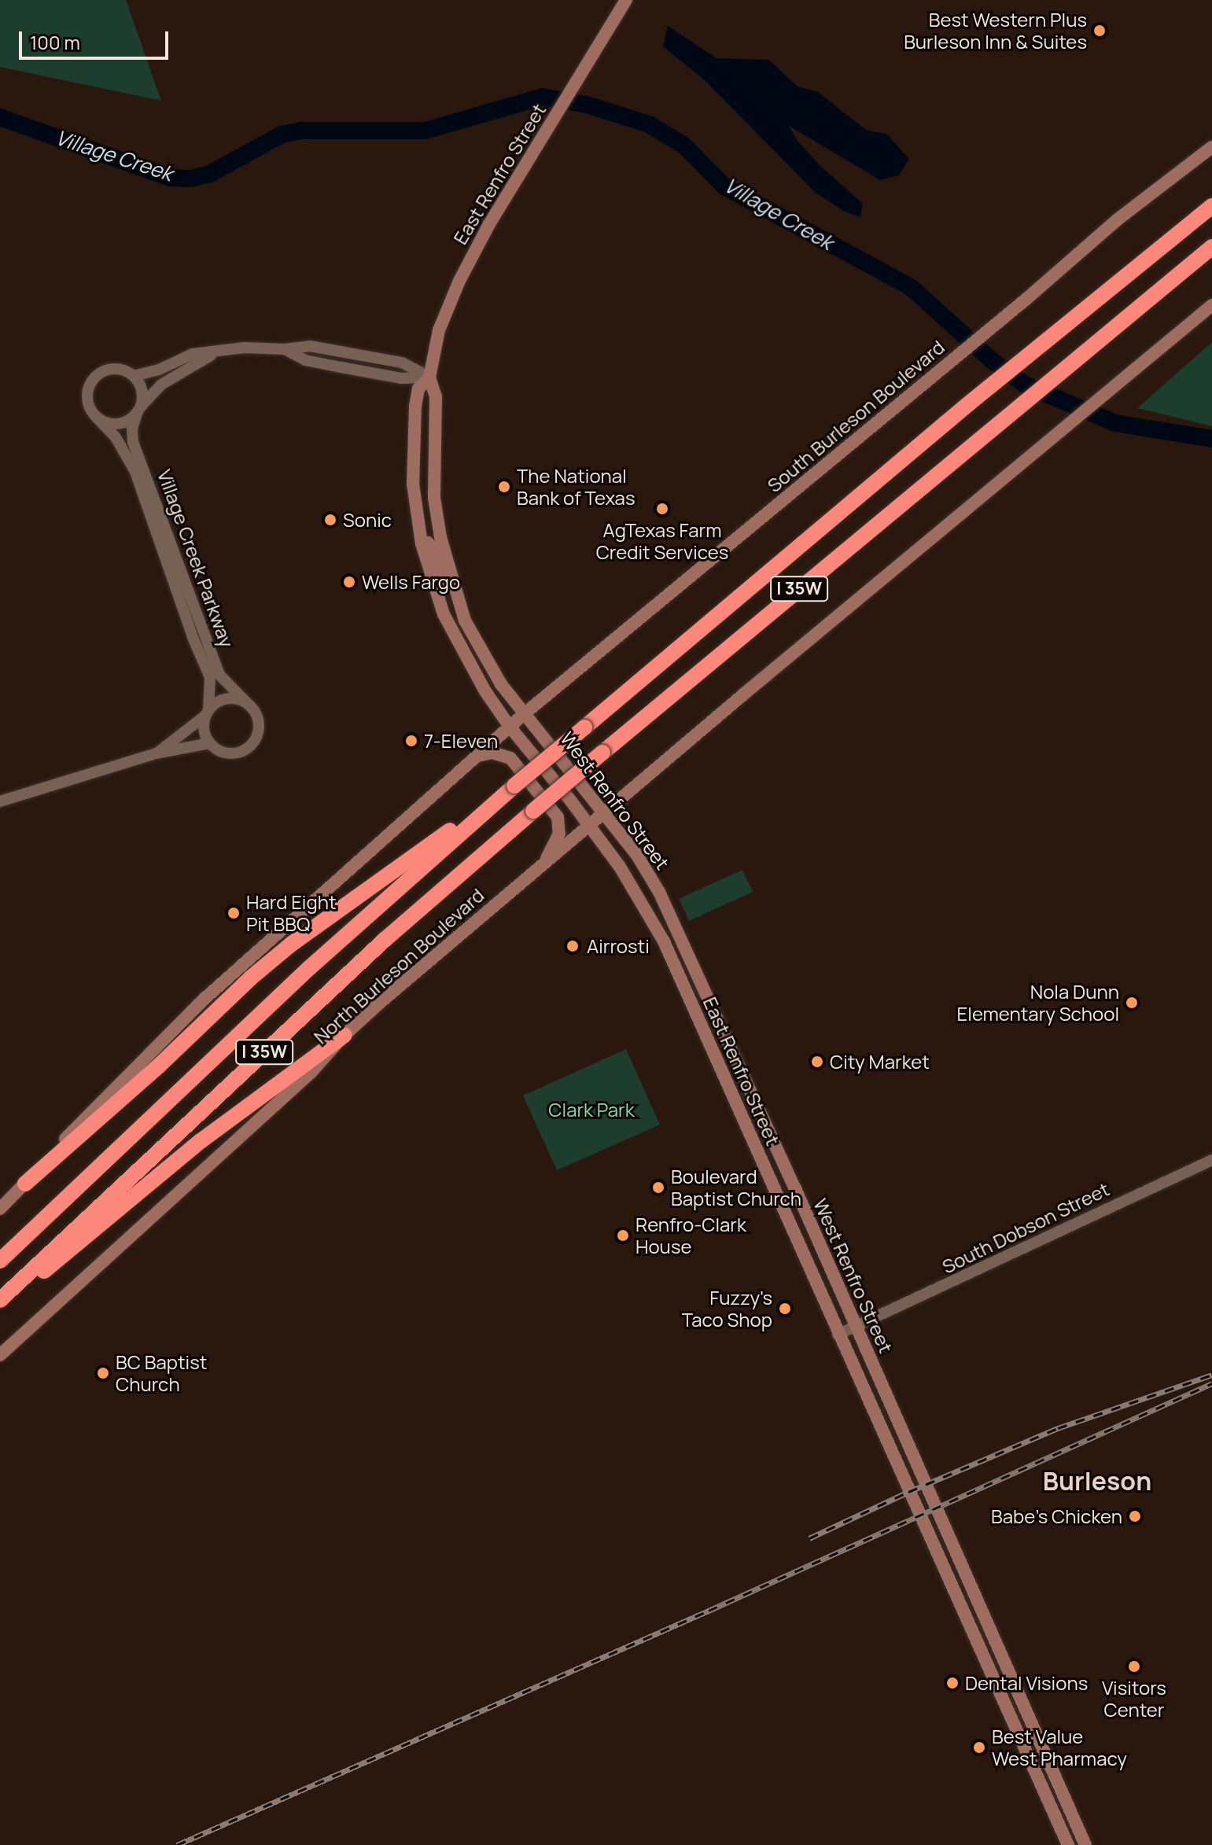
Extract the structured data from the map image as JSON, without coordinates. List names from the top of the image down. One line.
{"streets":{"highway":["I 35W"],"main road":["East Renfro Street","South Burleson Boulevard","West Renfro Street","North Burleson Boulevard"],"street":["Village Creek Parkway","South Dobson Street"]},"crossings":[["East Renfro Street","South Burleson Boulevard"],["East Renfro Street","West Renfro Street"],["East Renfro Street","North Burleson Boulevard"],["East Renfro Street","South Dobson Street"],["South Burleson Boulevard","West Renfro Street"],["West Renfro Street","North Burleson Boulevard"],["West Renfro Street","South Dobson Street"]],"districts":["Burleson"],"water":["Village Creek"],"parks":["Clark Park"],"places":["Best Western Plus Burleson Inn & Suites","The National Bank of Texas","AgTexas Farm Credit Services","Sonic","Wells Fargo","7-Eleven","Hard Eight Pit BBQ","Airrosti","Nola Dunn Elementary School","City Market","Boulevard Baptist Church","Renfro-Clark House","Fuzzy's Taco Shop","BC Baptist Church","Babe's Chicken","Visitors Center","Dental Visions","Best Value West Pharmacy"],"scale_bar":"100 m"}
